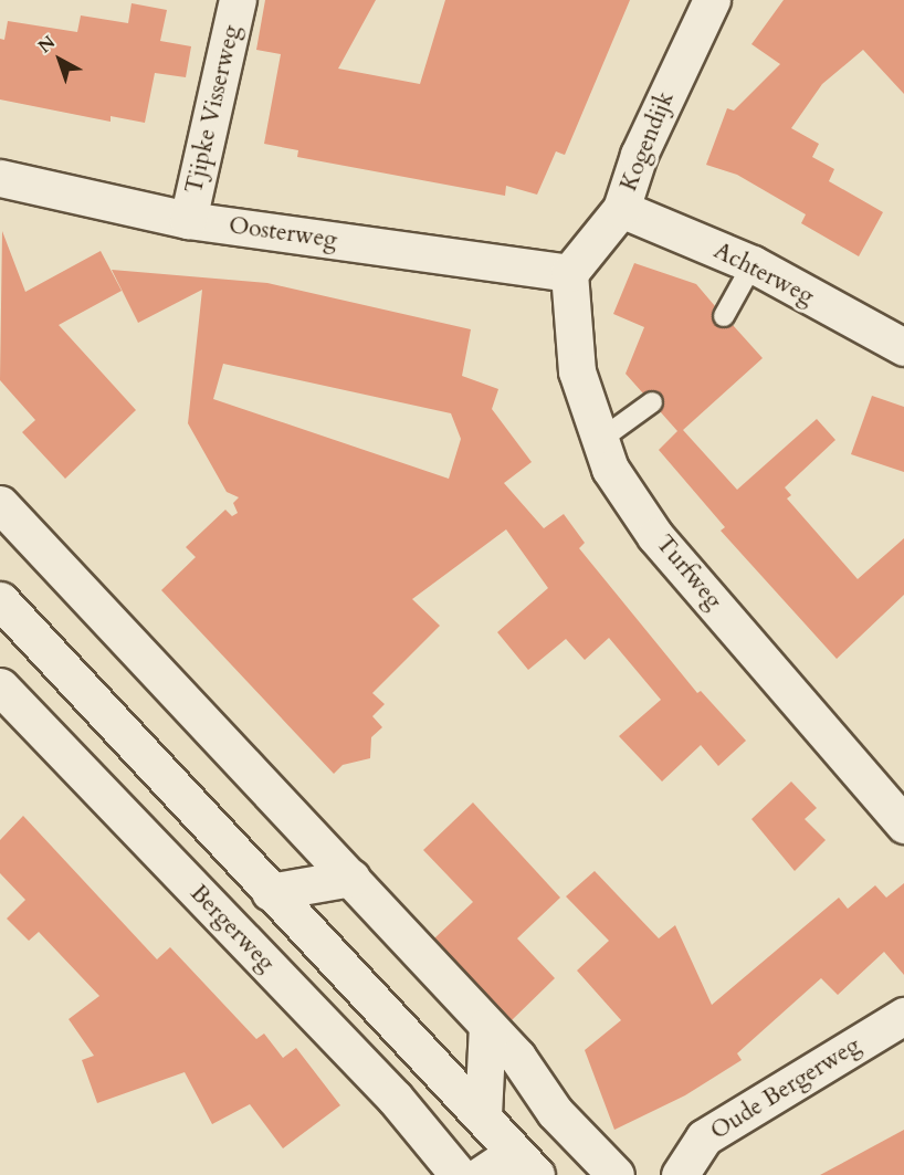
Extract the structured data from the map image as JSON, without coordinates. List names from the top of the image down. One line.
{"streets":{"street":["Tjipke Visserweg","Kogendijk","Oosterweg","Achterweg","Turfweg","Bergerweg","Oude Bergerweg"]},"crossings":[["Tjipke Visserweg","Oosterweg"],["Kogendijk","Oosterweg"],["Kogendijk","Achterweg"],["Kogendijk","Turfweg"],["Oosterweg","Turfweg"]],"north":"top left"}
